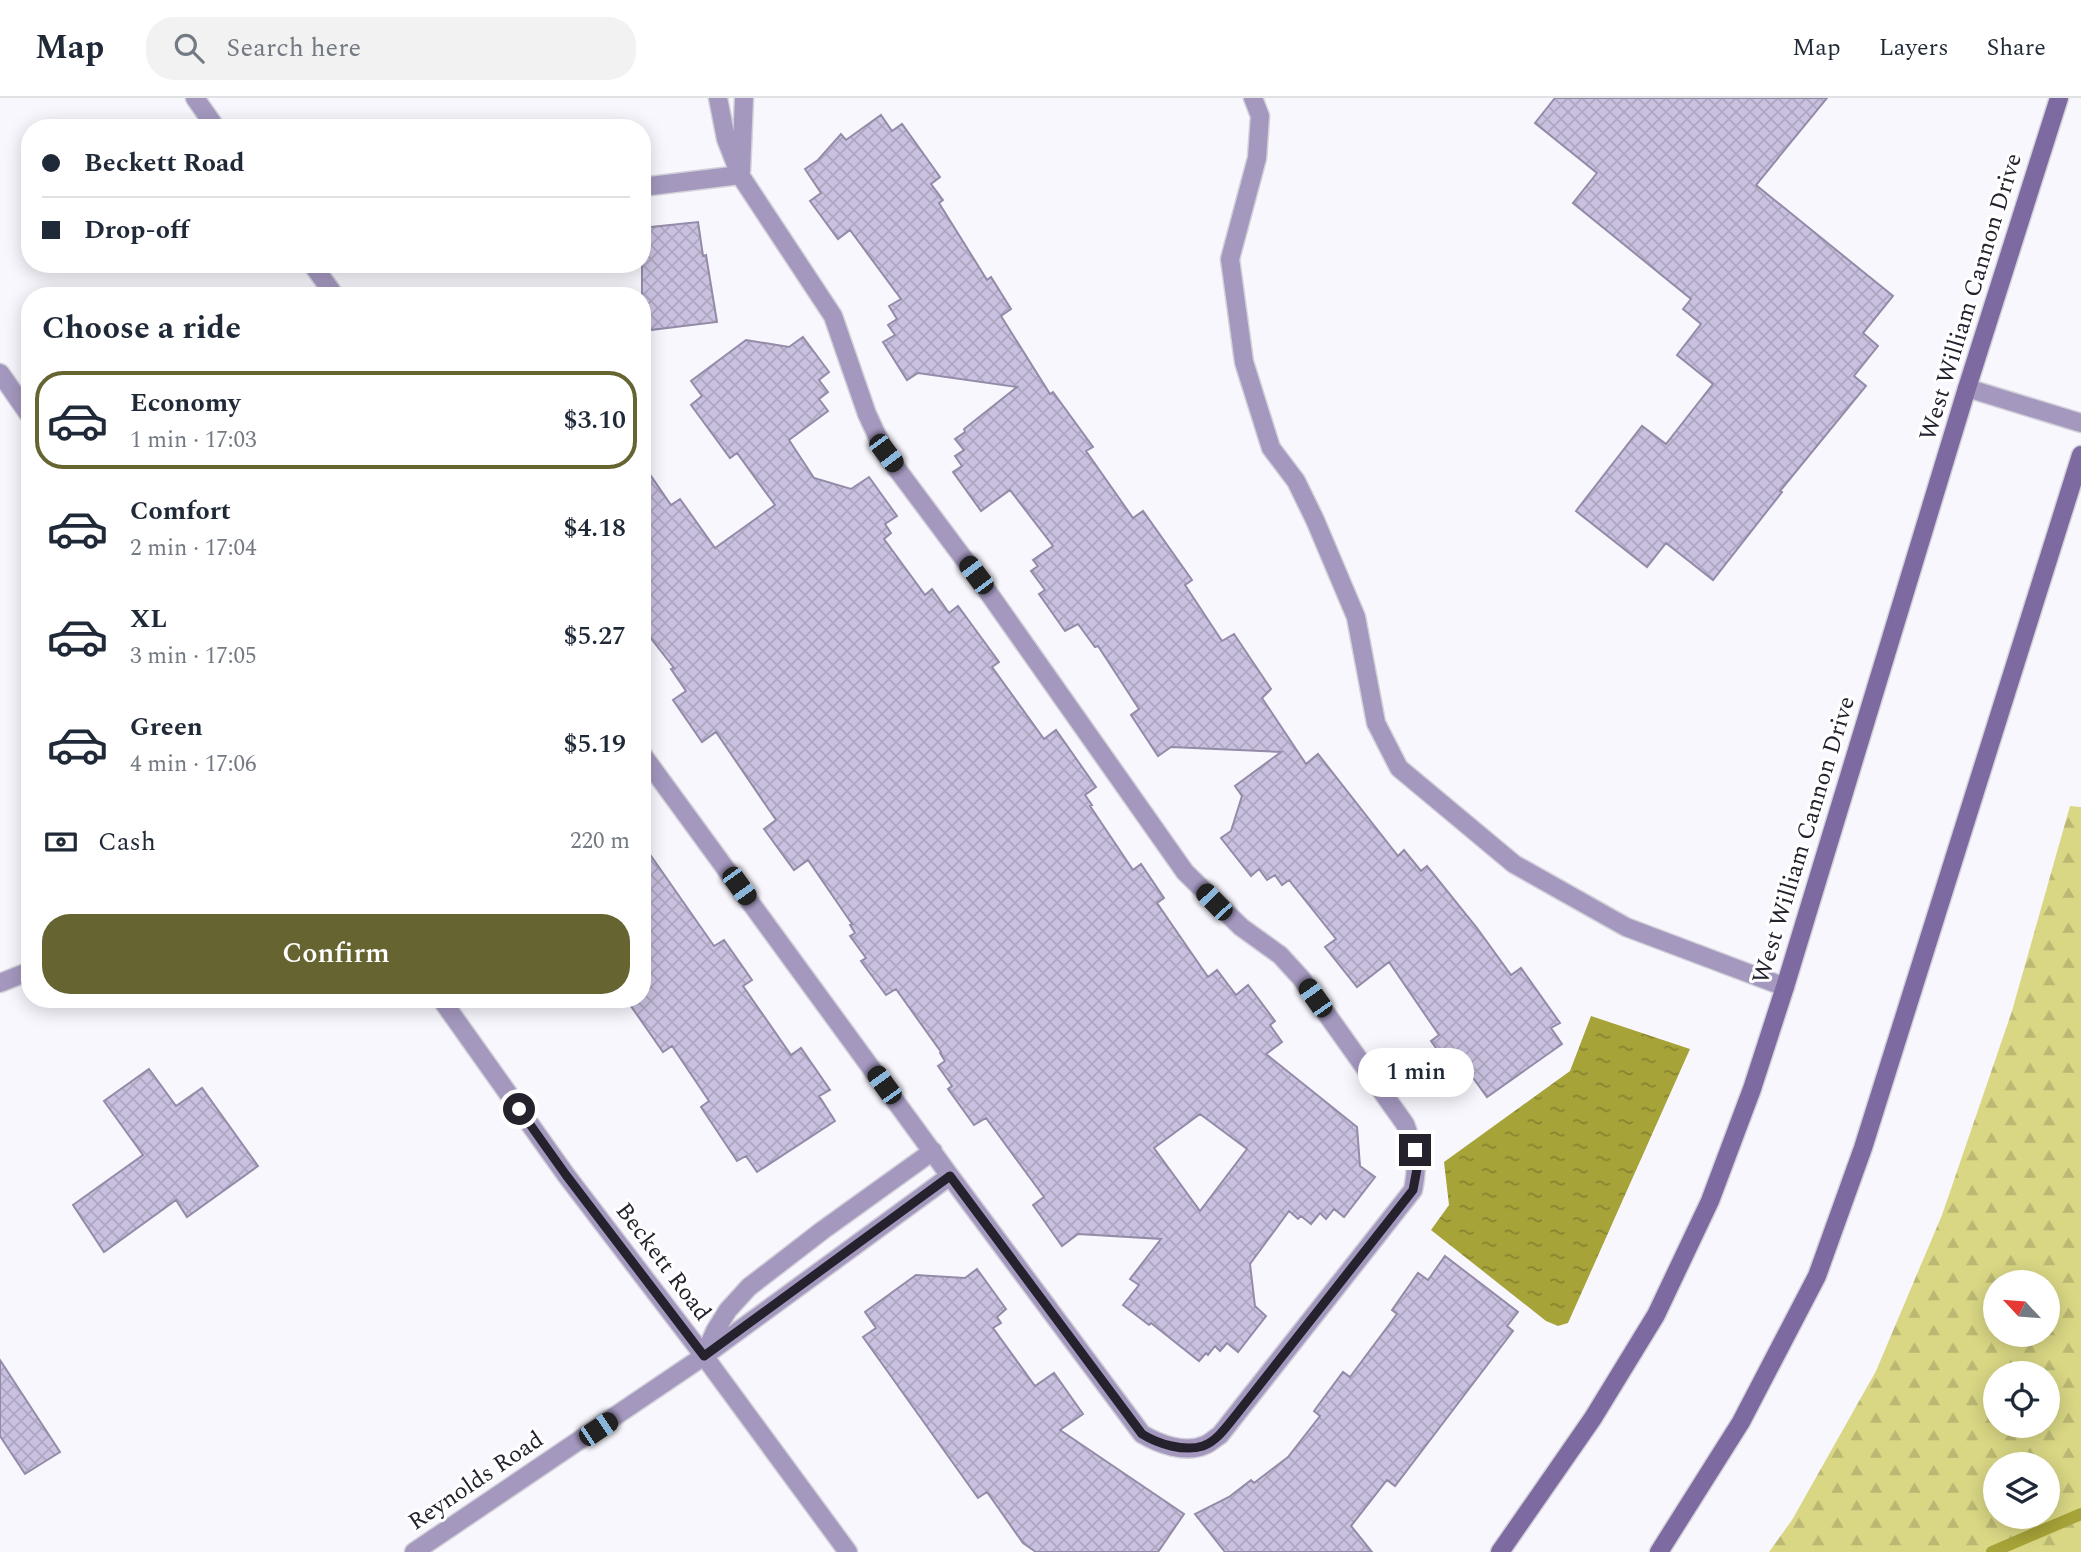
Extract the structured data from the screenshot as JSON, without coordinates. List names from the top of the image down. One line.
{"streets":{"main road":["West William Cannon Drive"],"street":["Beckett Road","Reynolds Road"]},"crossings":[["Beckett Road","Reynolds Road"]],"north":"top left","page":{"header":"Map","search":"Search here","nav":["Map","Layers","Share"],"banner":["Beckett Road","Drop-off"],"heading":"Choose a ride","list":[{"name":"Economy","note":"1 min · 17:03","value":"$3.10"},{"name":"Comfort","note":"2 min · 17:04","value":"$4.18"},{"name":"XL","note":"3 min · 17:05","value":"$5.27"},{"name":"Green","note":"4 min · 17:06","value":"$5.19"}],"pay":["Cash","220 m"],"buttons":"Confirm","bubble":"1 min"}}
